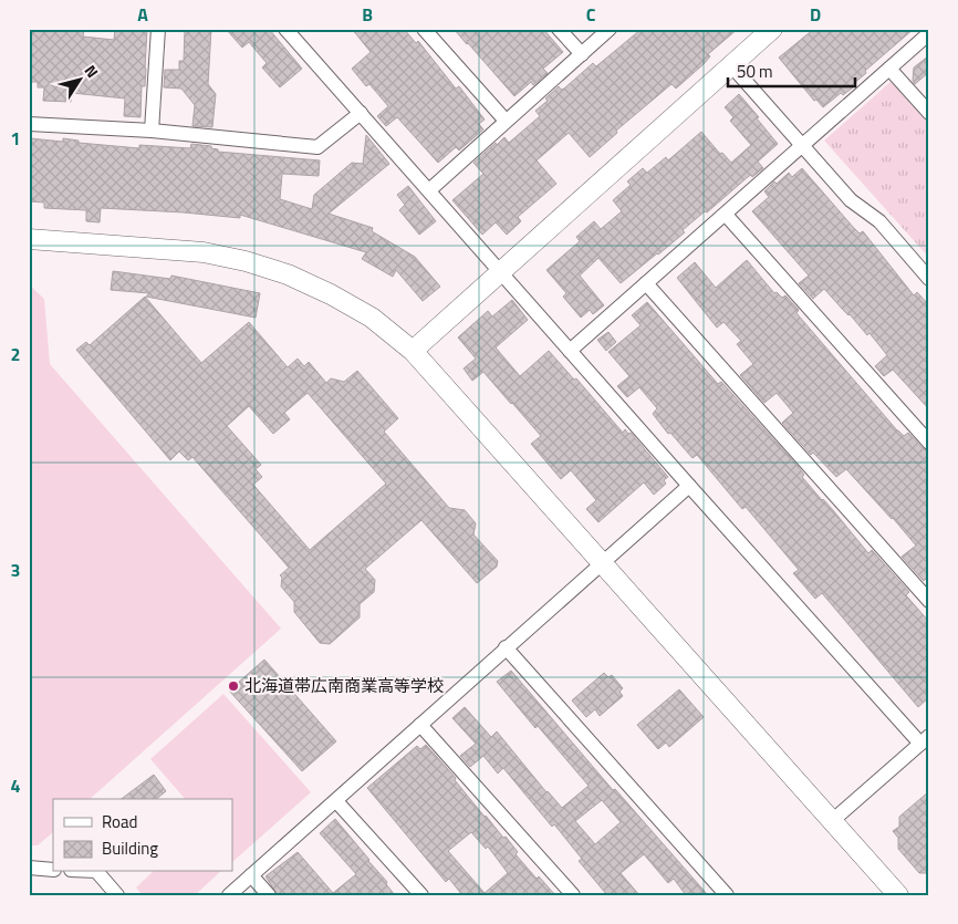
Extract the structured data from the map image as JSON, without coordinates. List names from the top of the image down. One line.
{"places":["北海道帯広南商業高等学校"],"legend":["Road","Building"],"scale_bar":"50 m","north":"top right","grid":{"columns":["A","B","C","D"],"rows":["1","2","3","4"]}}
